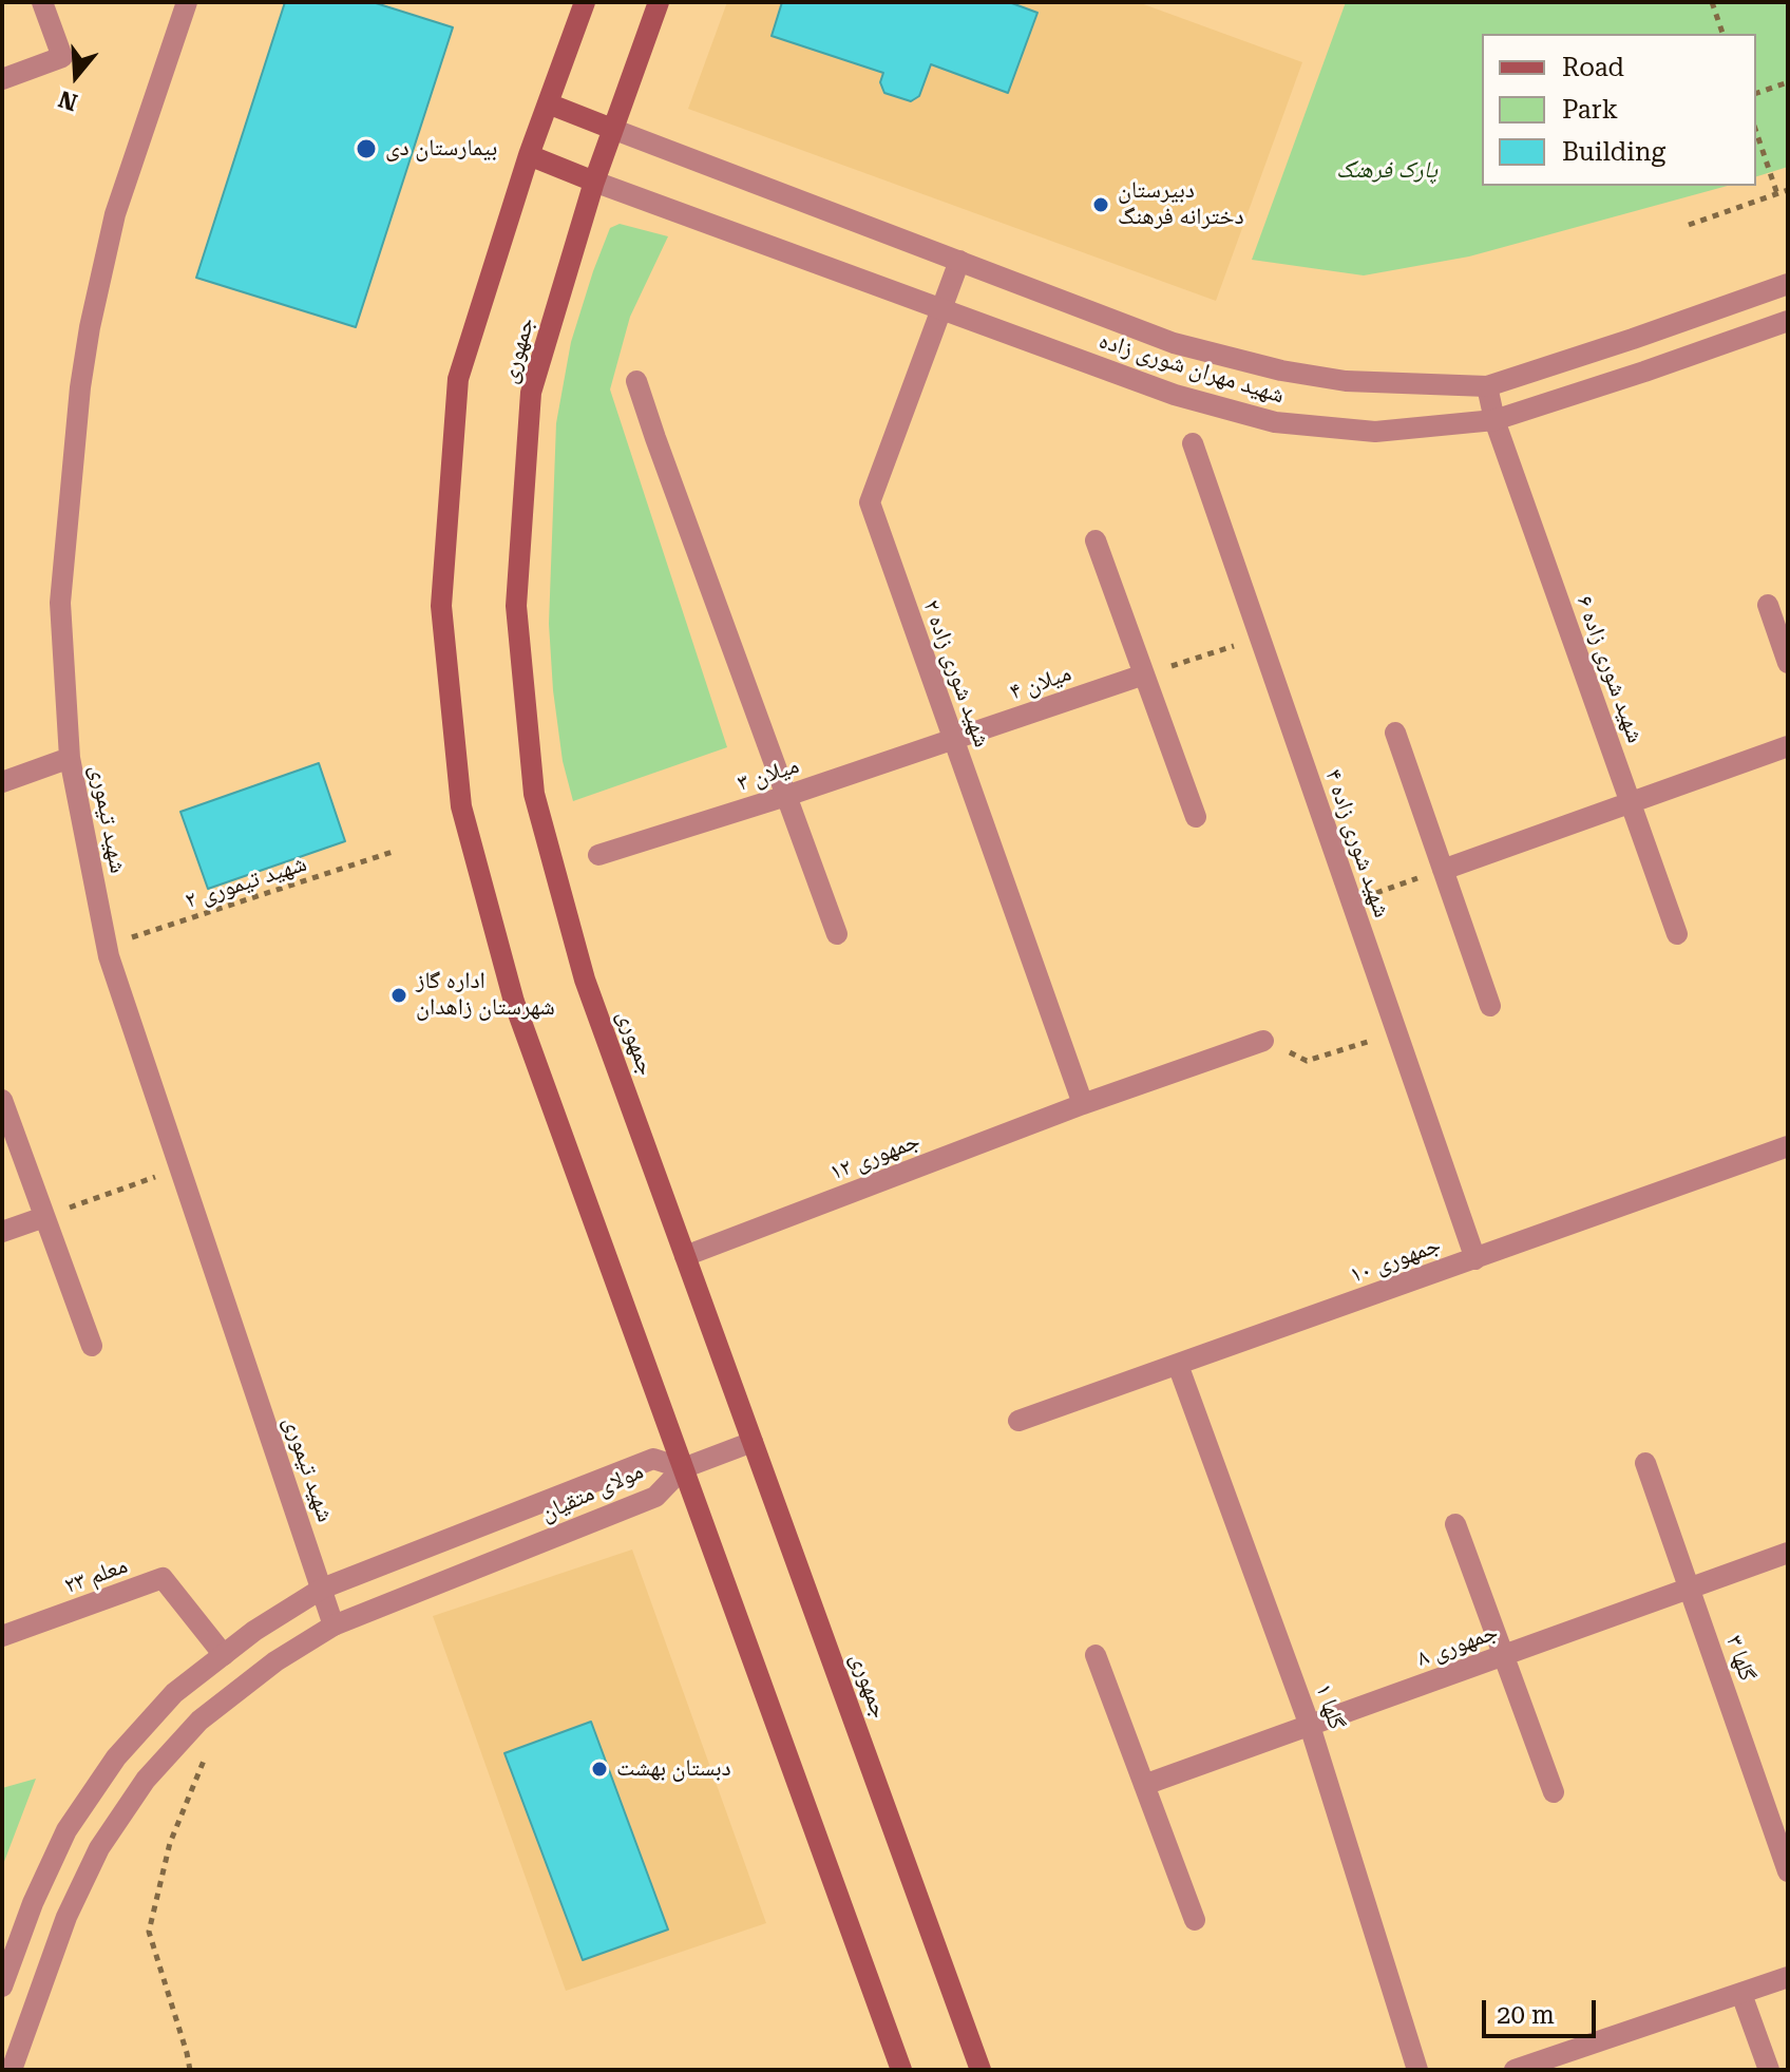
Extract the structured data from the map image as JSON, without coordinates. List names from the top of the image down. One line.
{"streets":{"main road":["جمهوری"],"street":["شهید مهران شوری زاده","شهید شوری زاده ۶","شهید شوری زاده ۲","میلان ۴","میلان ۳","شهید تیموری","شهید شوری زاده ۴","جمهوری ۱۲","جمهوری ۱۰","مولای متقیان","معلم ۲۳","جمهوری ۸","گلها ۳","گلها ۱"],"path":["شهید تیموری ۲"]},"crossings":[["جمهوری","شهید مهران شوری زاده"],["جمهوری","جمهوری ۱۲"],["جمهوری","مولای متقیان"],["شهید مهران شوری زاده","شهید شوری زاده ۶"],["شهید مهران شوری زاده","شهید شوری زاده ۲"],["شهید شوری زاده ۲","میلان ۴"],["شهید شوری زاده ۲","میلان ۳"],["شهید شوری زاده ۲","جمهوری ۱۲"],["میلان ۴","میلان ۳"],["شهید تیموری","شهید تیموری ۲"],["شهید تیموری","مولای متقیان"],["شهید شوری زاده ۴","جمهوری ۱۰"],["جمهوری ۱۰","گلها ۱"],["مولای متقیان","معلم ۲۳"],["جمهوری ۸","گلها ۳"],["جمهوری ۸","گلها ۱"]],"parks":["پارک فرهنگ"],"places":["بیمارستان دی","دبیرستان دخترانه فرهنگ","اداره گاز شهرستان زاهدان","دبستان بهشت"],"legend":["Road","Park","Building"],"scale_bar":"20 m","north":"bottom"}
